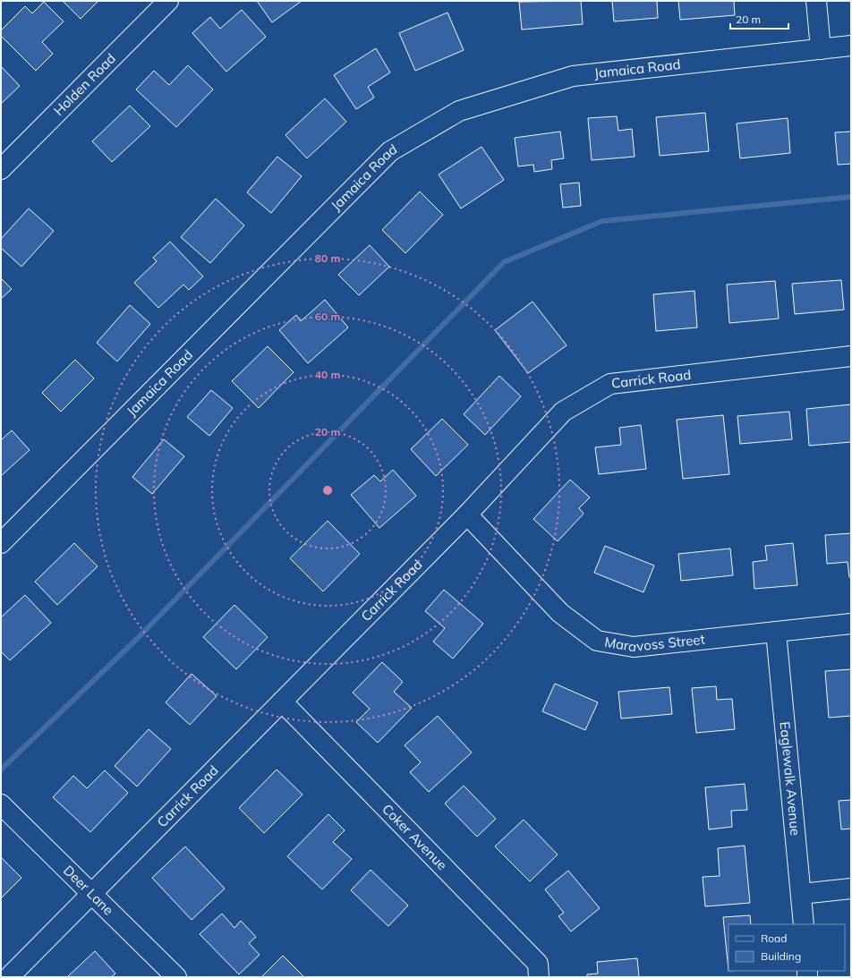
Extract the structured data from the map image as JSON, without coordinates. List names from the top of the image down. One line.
{"streets":{"street":["Jamaica Road","Holden Road","Carrick Road","Maravoss Street","Eaglewalk Avenue","Coker Avenue","Deer Lane"]},"crossings":[["Carrick Road","Maravoss Street"],["Carrick Road","Coker Avenue"],["Carrick Road","Deer Lane"],["Maravoss Street","Eaglewalk Avenue"]],"legend":["Road","Building"],"scale_bar":"20 m","rings":["80 m","60 m","40 m","20 m"]}
